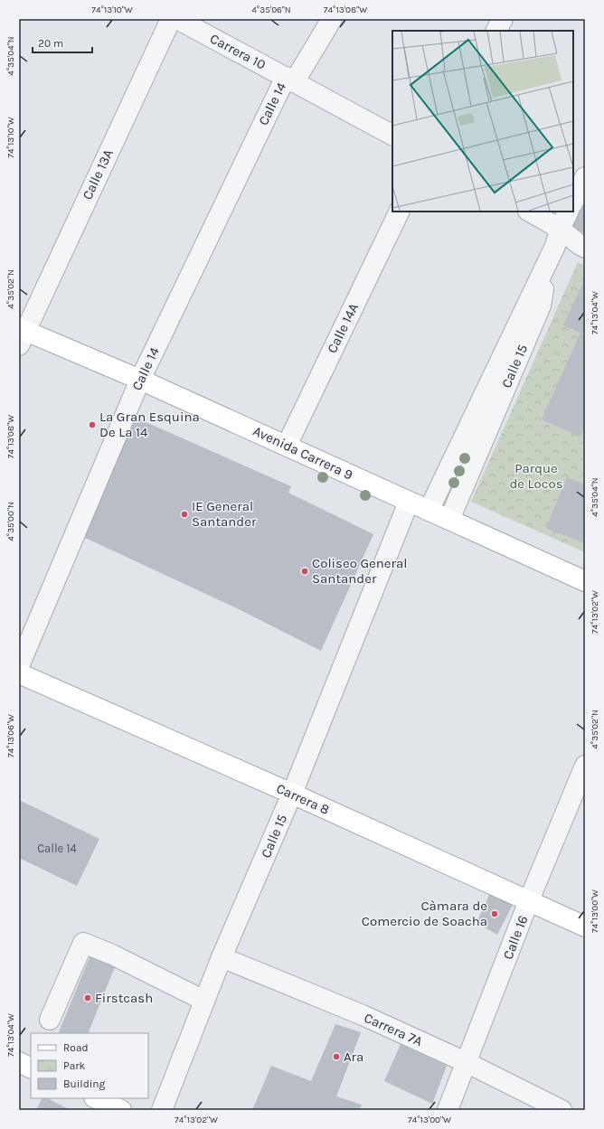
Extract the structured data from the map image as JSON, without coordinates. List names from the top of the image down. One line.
{"streets":{"main road":["Avenida Carrera 9","Carrera 8"],"street":["Carrera 10","Calle 14","Calle 13A","Calle 14A","Calle 15","Calle 16","Carrera 7A"]},"crossings":[["Carrera 10","Calle 14"],["Calle 14","Avenida Carrera 9"],["Calle 13A","Avenida Carrera 9"],["Calle 14A","Avenida Carrera 9"],["Calle 15","Avenida Carrera 9"],["Calle 15","Carrera 8"],["Calle 15","Carrera 7A"],["Carrera 8","Calle 16"],["Calle 16","Carrera 7A"]],"parks":["Parque de Locos"],"places":["La Gran Esquina De La 14","IE General Santander","Coliseo General Santander","Càmara de Comercio de Soacha","Firstcash","Ara"],"house_numbers":["Calle 14"],"legend":["Road","Park","Building"],"scale_bar":"20 m","coordinates":["74°13'10\"W","4°35'06\"N","74°13'08\"W","4°35'04\"N","4°35'02\"N","74°13'04\"W","4°35'00\"N","74°13'02\"W","74°13'06\"W","74°13'00\"W"]}
